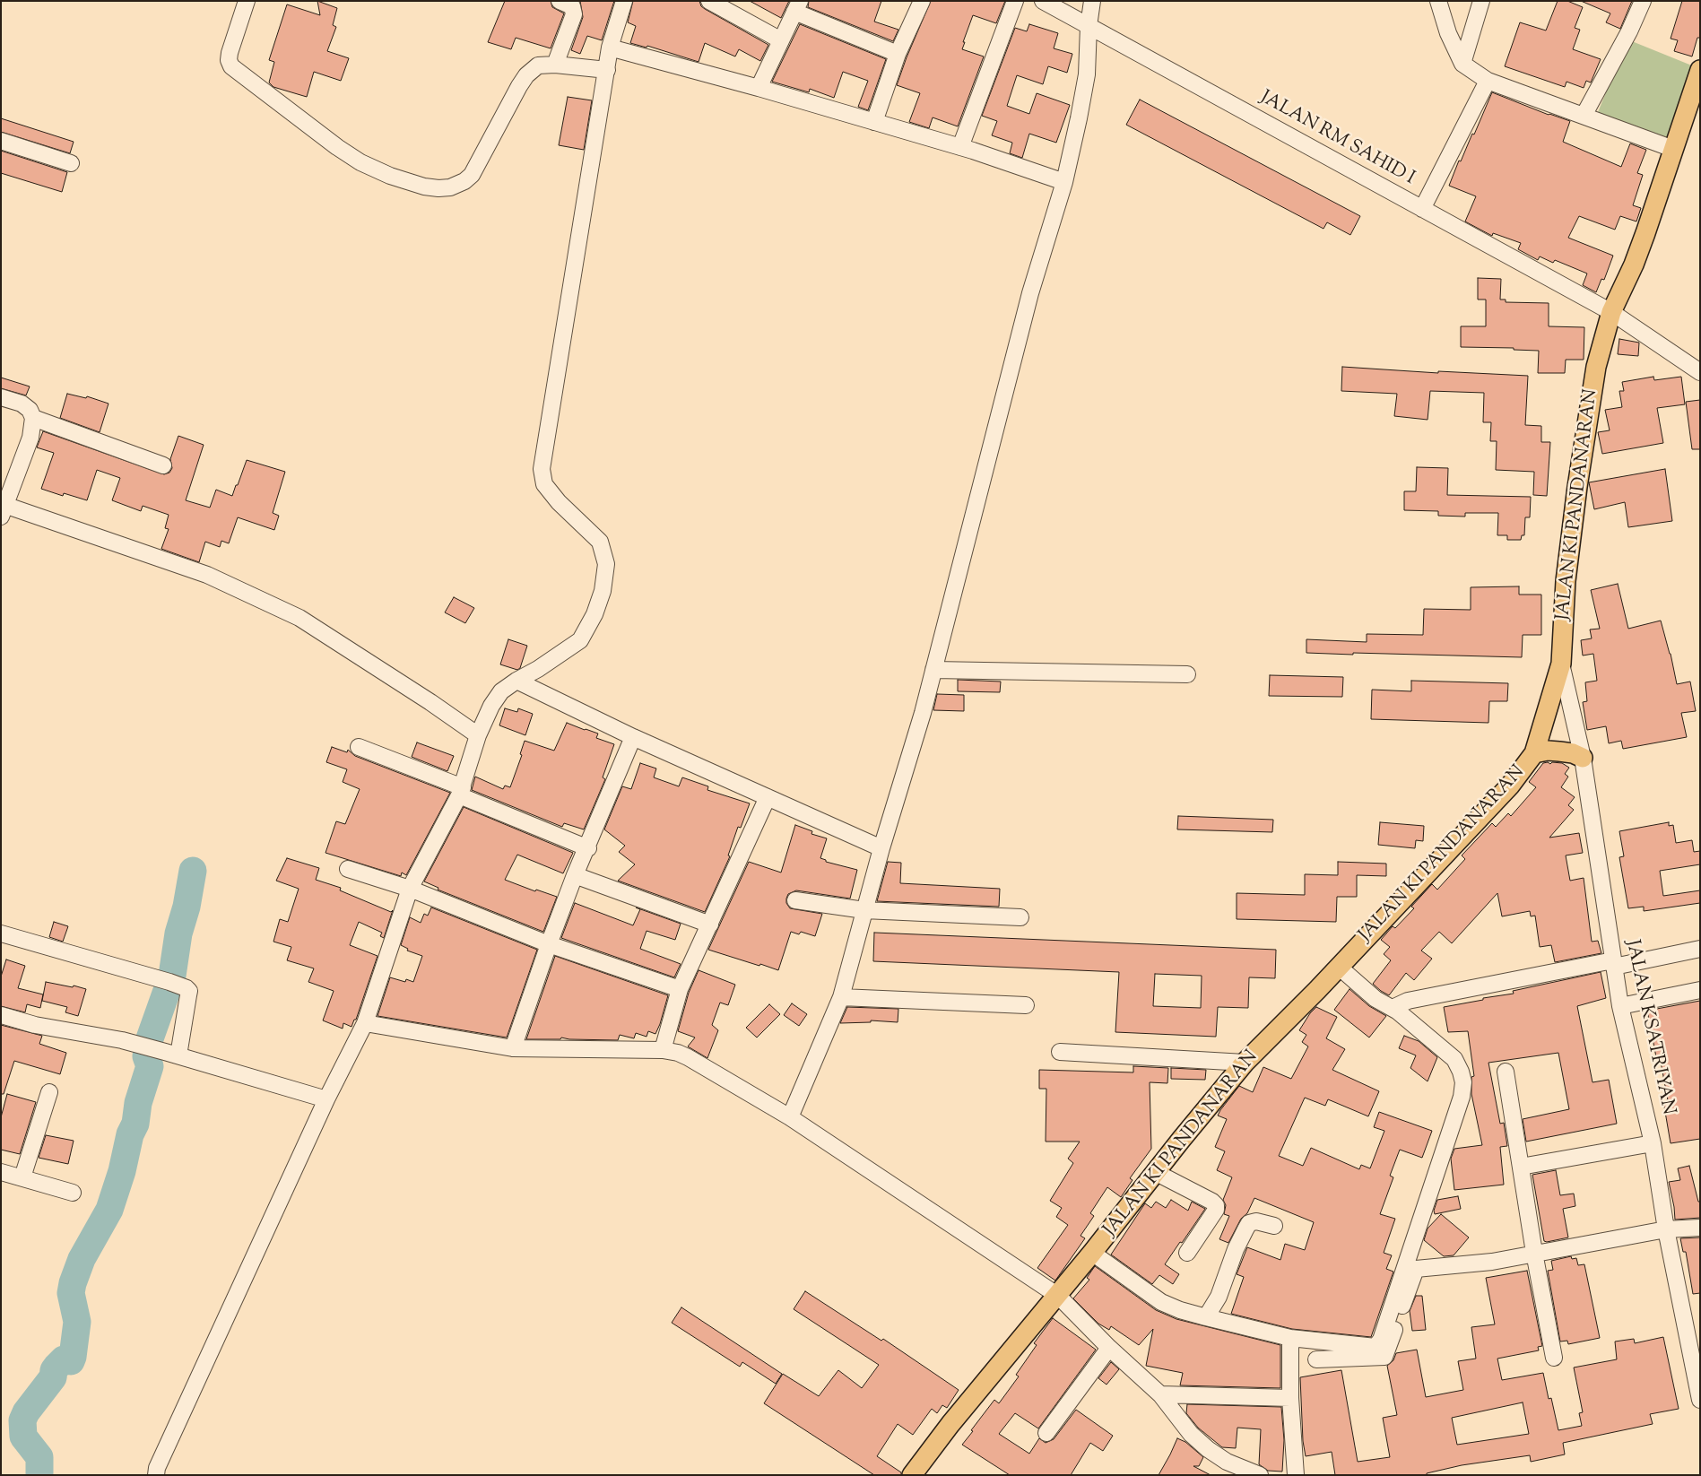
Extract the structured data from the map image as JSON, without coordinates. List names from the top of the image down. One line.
{"streets":{"main road":["JALAN KI PANDANARAN"],"street":["JALAN RM SAHID I","JALAN KSATRIYAN"]},"crossings":[["JALAN RM SAHID I","JALAN KI PANDANARAN"],["JALAN KI PANDANARAN","JALAN KSATRIYAN"]]}
